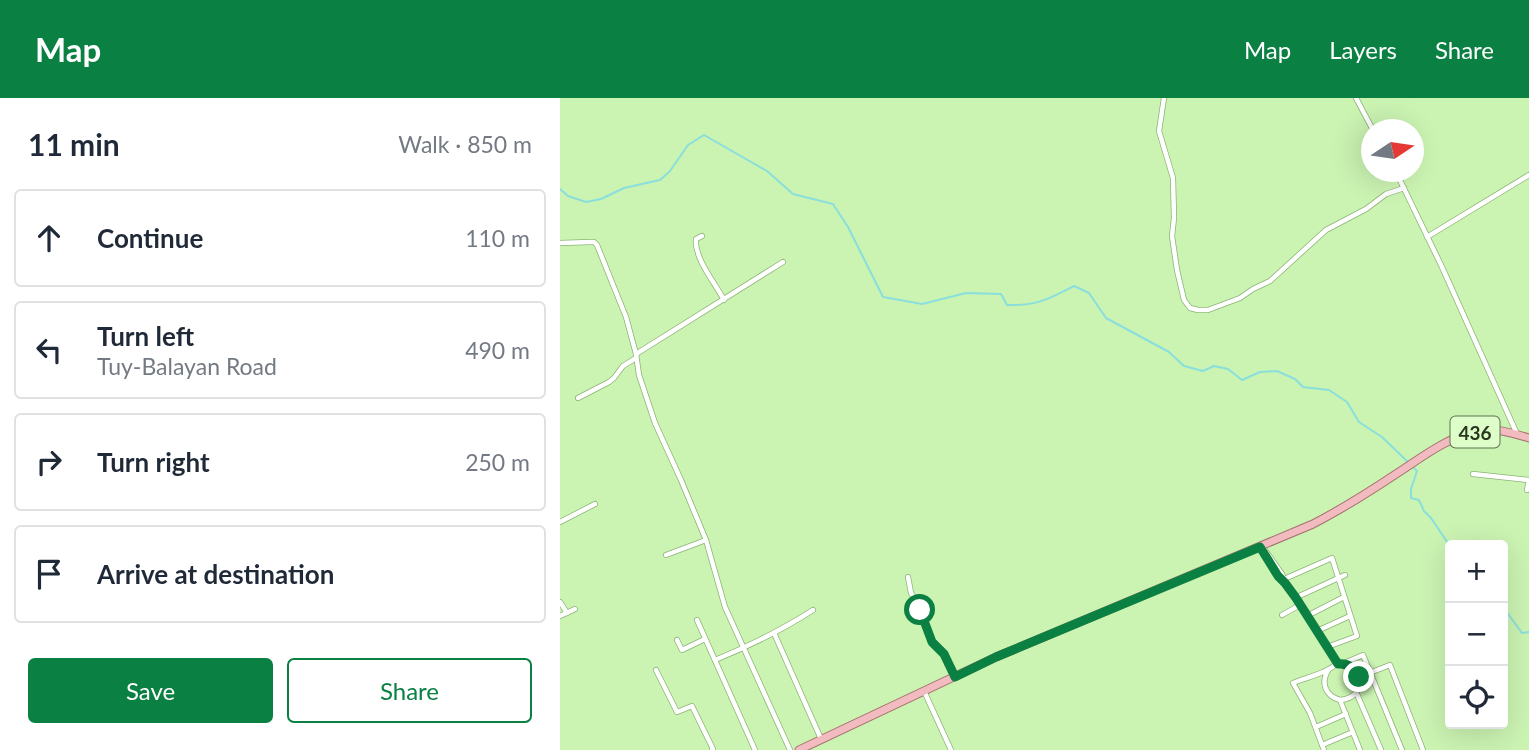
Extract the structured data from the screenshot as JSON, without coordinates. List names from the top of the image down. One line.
{"streets":{"main road":["436"]},"north":"right","page":{"header":"Map","nav":["Map","Layers","Share"],"heading":["11 min","Walk · 850 m"],"list":[["Continue","110 m"],["Turn left","Tuy-Balayan Road","490 m"],["Turn right","250 m"],"Arrive at destination"],"map_buttons":["+","−"],"buttons":["Save","Share"]}}
